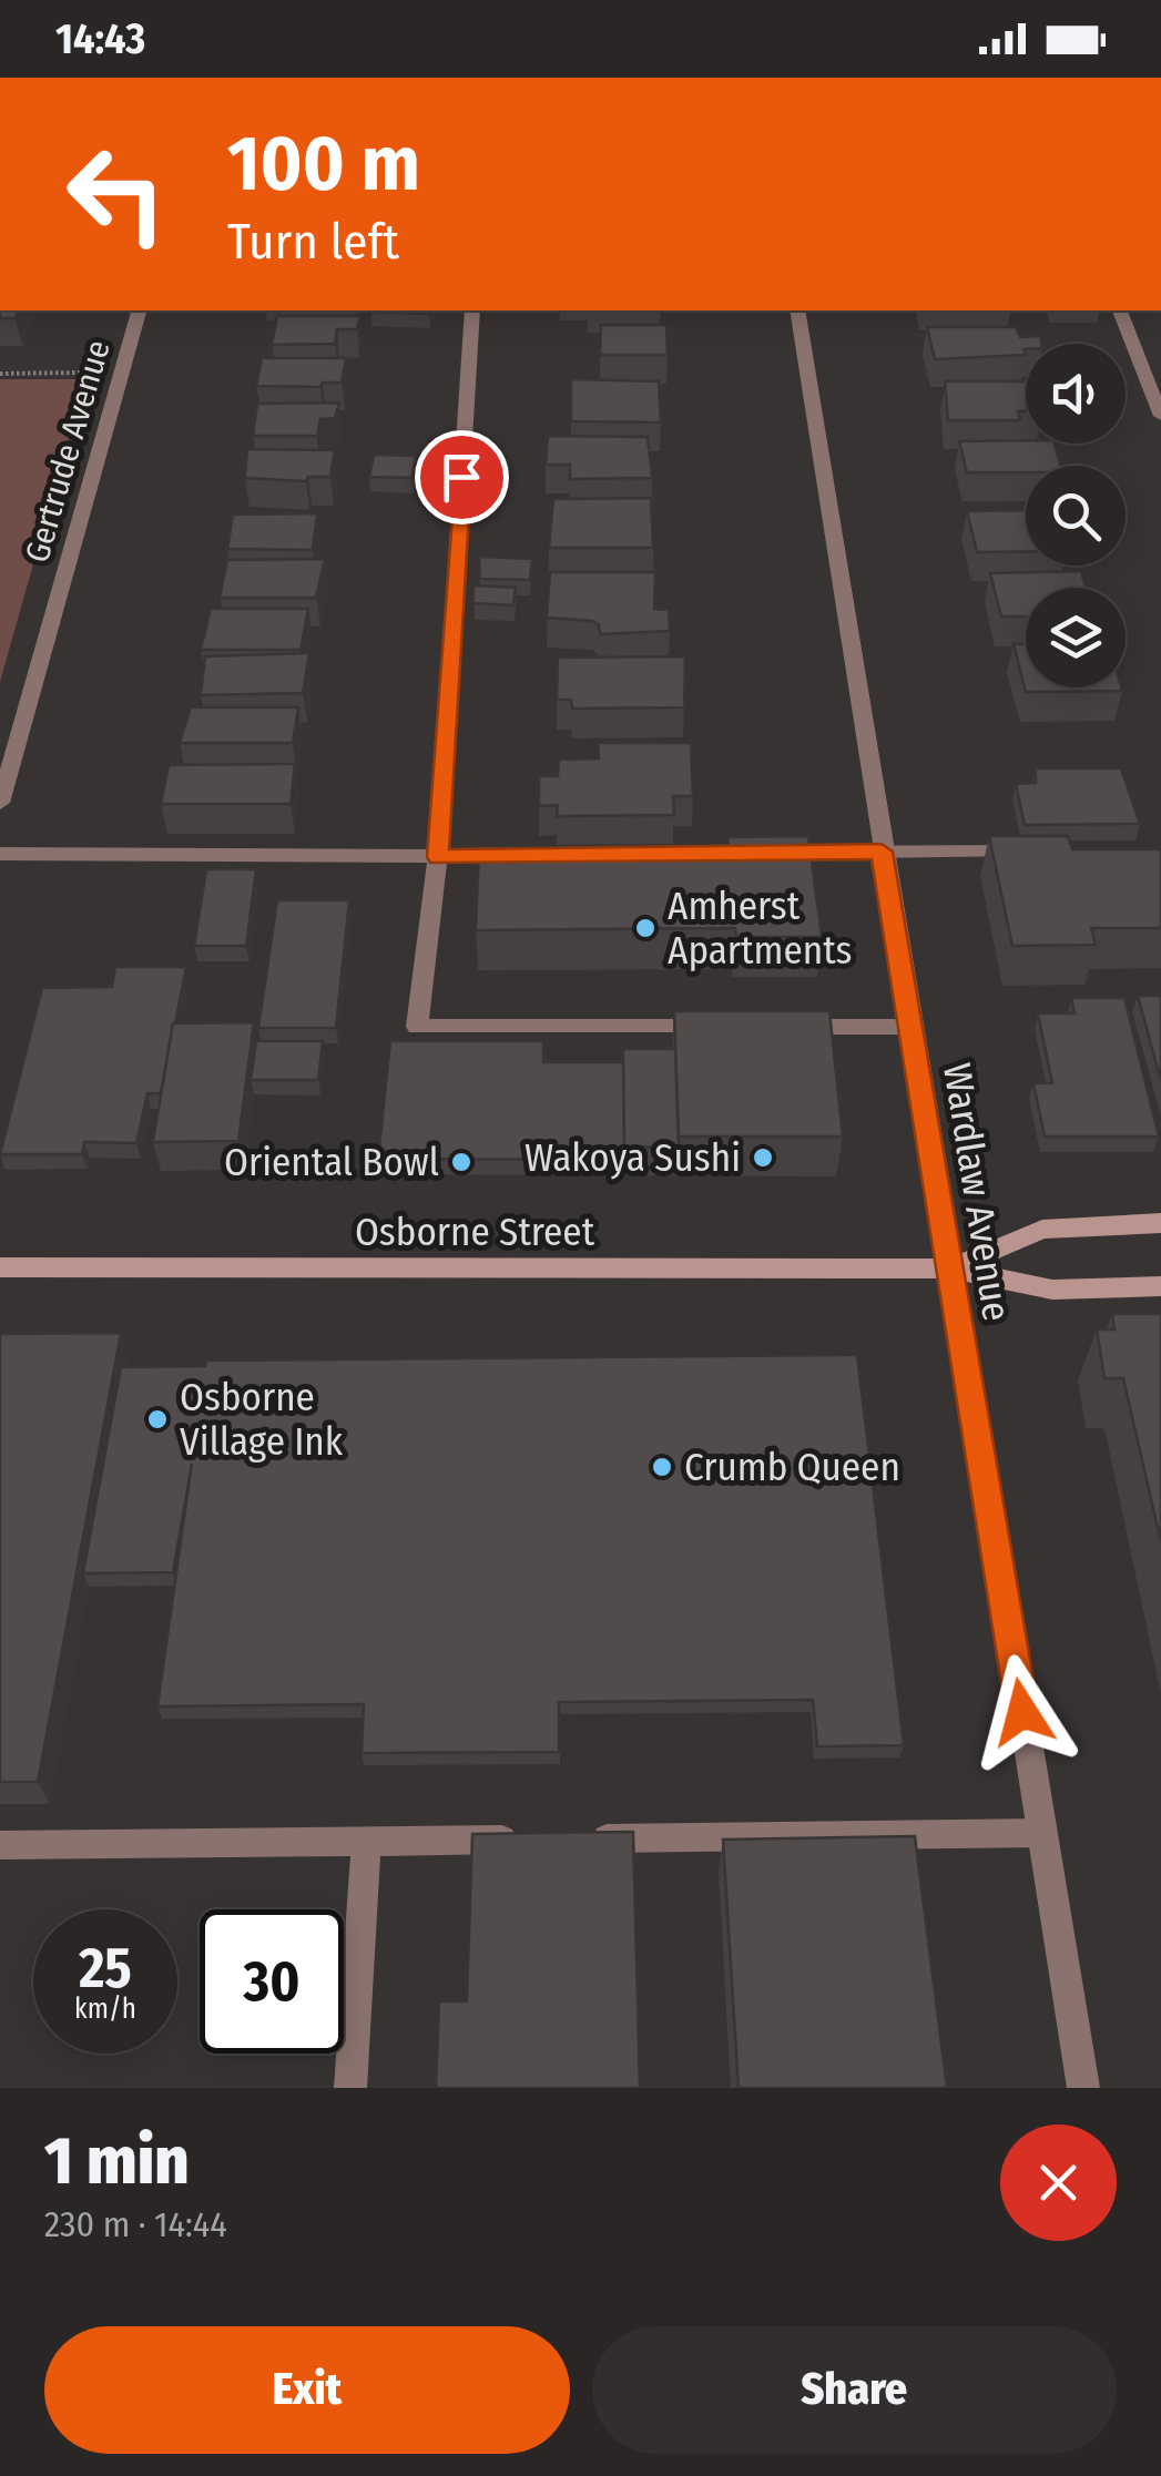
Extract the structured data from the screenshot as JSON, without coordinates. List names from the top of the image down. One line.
{"streets":{"main road":["Osborne Street"],"street":["Gertrude Avenue","Wardlaw Avenue"]},"crossings":[["Wardlaw Avenue","Osborne Street"]],"places":["Amherst Apartments","Wakoya Sushi","Oriental Bowl","Osborne Village Ink","Crumb Queen"],"page":{"status":"14:43","turn":["100 m","Turn left"],"speed":"25 km/h","limit":"30","heading":["1 min","230 m · 14:44"],"buttons":["Exit","Share"]}}
